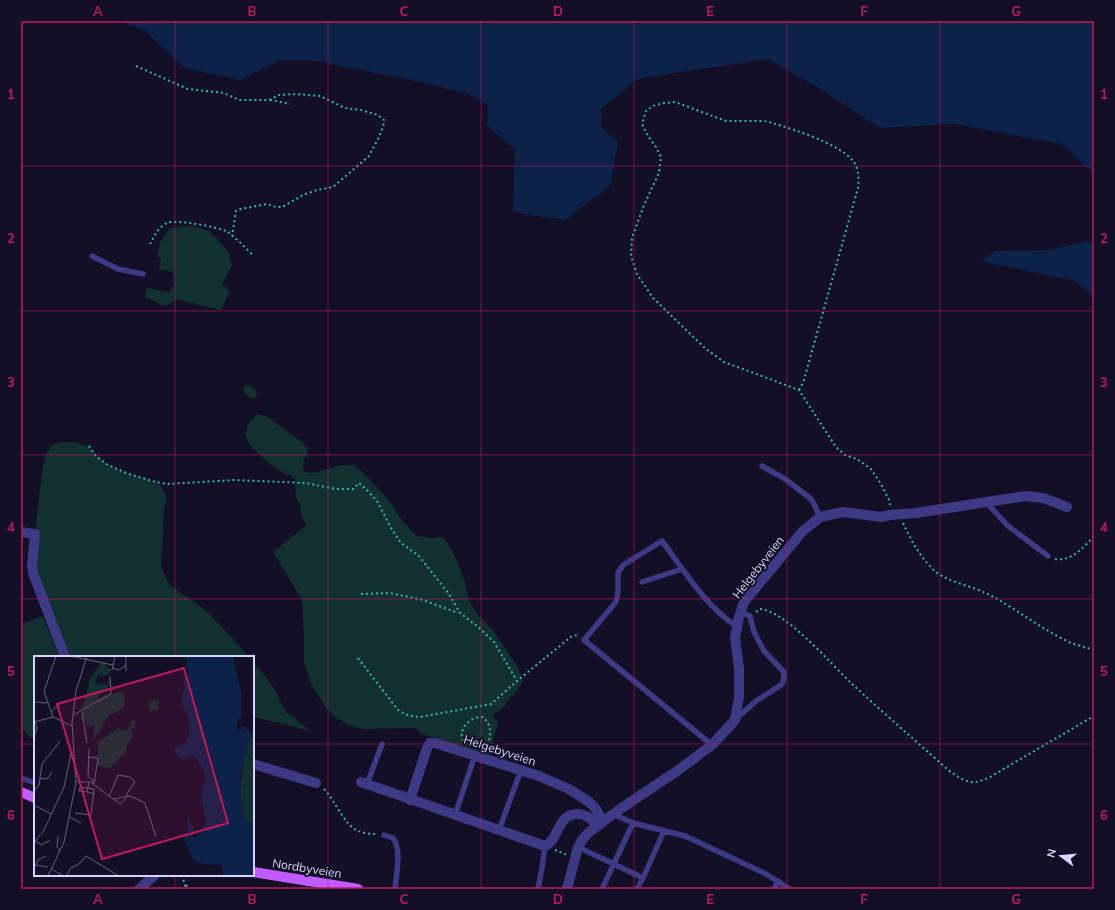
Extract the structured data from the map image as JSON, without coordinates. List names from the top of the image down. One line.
{"streets":{"main road":["Nordbyveien"],"street":["Helgebyveien"]},"north":"left","grid":{"columns":["A","B","C","D","E","F","G"],"rows":["1","2","3","4","5","6"]}}
